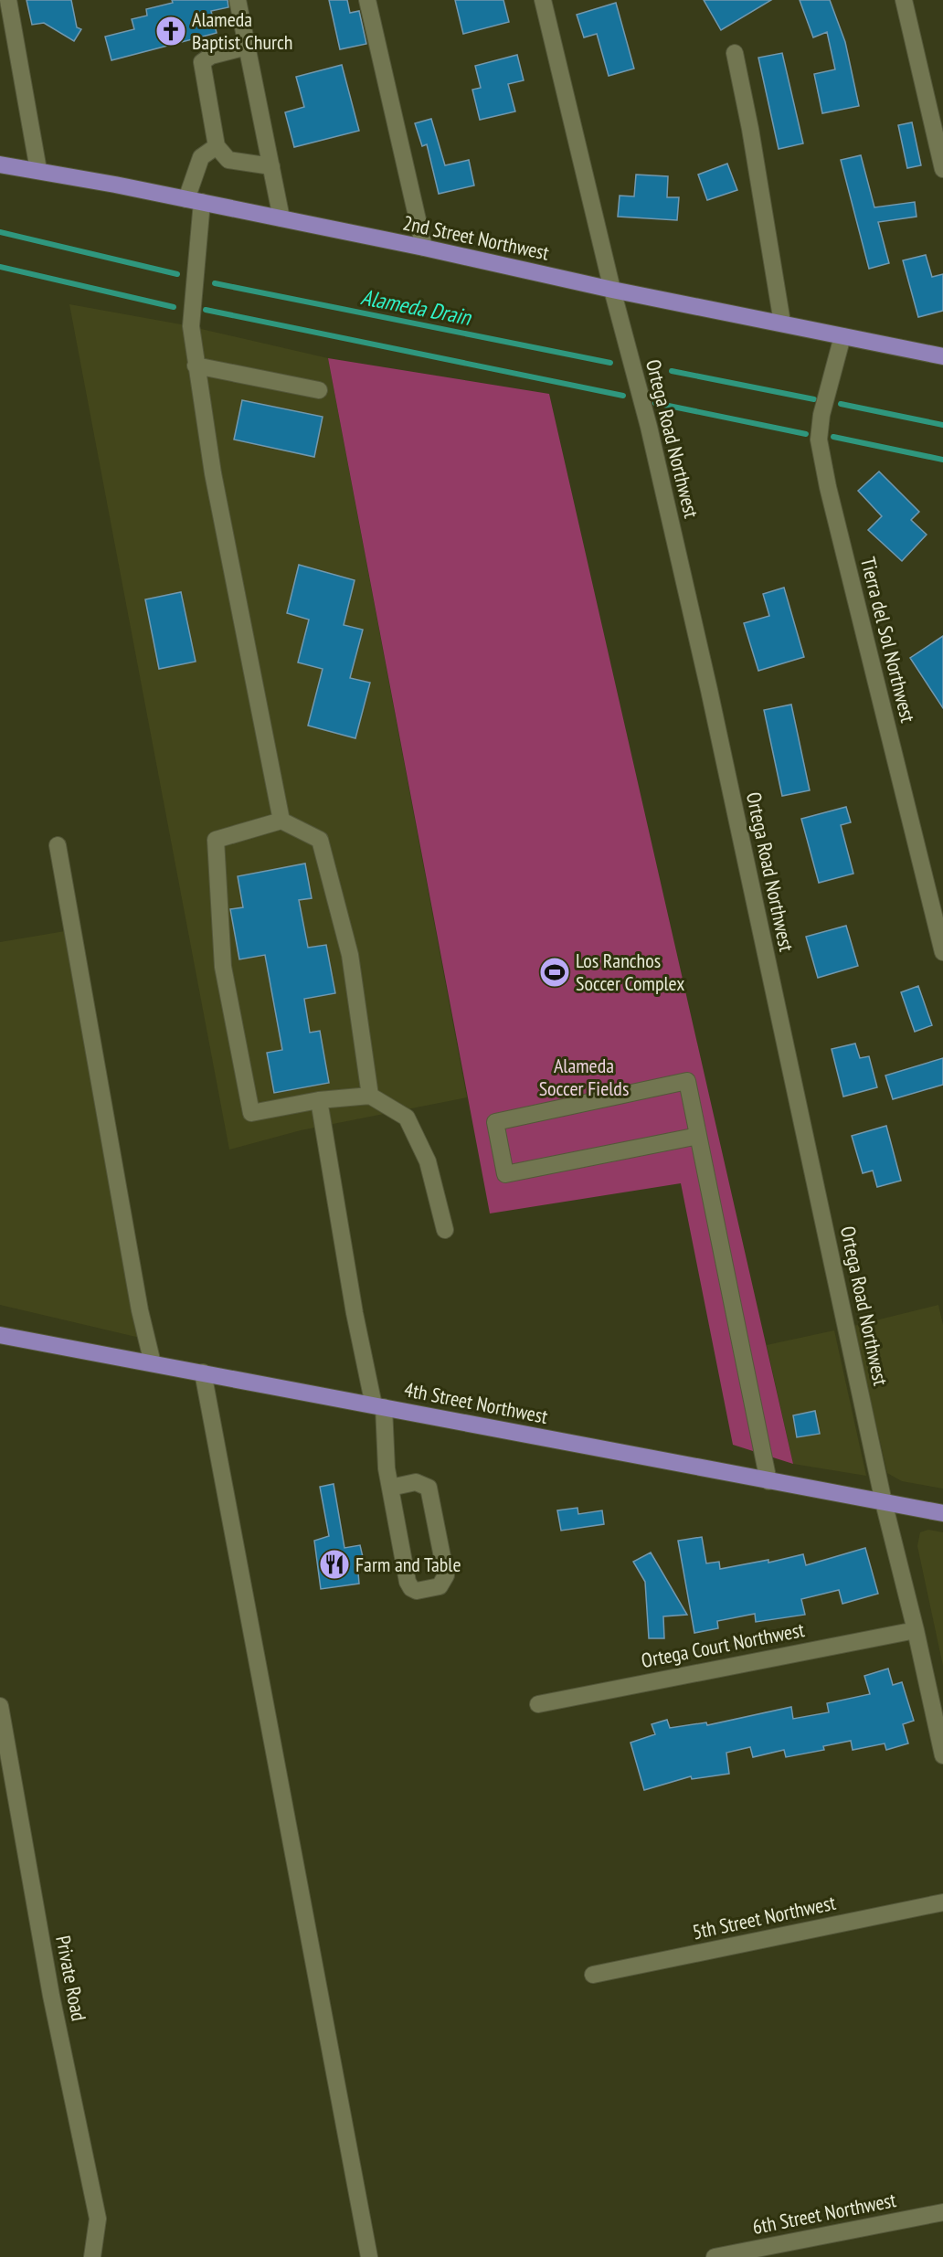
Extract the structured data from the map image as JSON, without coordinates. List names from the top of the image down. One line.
{"streets":{"main road":["2nd Street Northwest","4th Street Northwest"],"street":["Ortega Road Northwest","Tierra del Sol Northwest","Ortega Court Northwest","5th Street Northwest","Private Road","6th Street Northwest"]},"crossings":[["2nd Street Northwest","Ortega Road Northwest"],["2nd Street Northwest","Tierra del Sol Northwest"],["Ortega Road Northwest","4th Street Northwest"],["Ortega Road Northwest","Ortega Court Northwest"]],"water":["Alameda Drain"],"parks":["Alameda Soccer Fields"],"places":{"church":["Alameda Baptist Church"],"sports":["Los Ranchos Soccer Complex"],"restaurant":["Farm and Table"]}}
